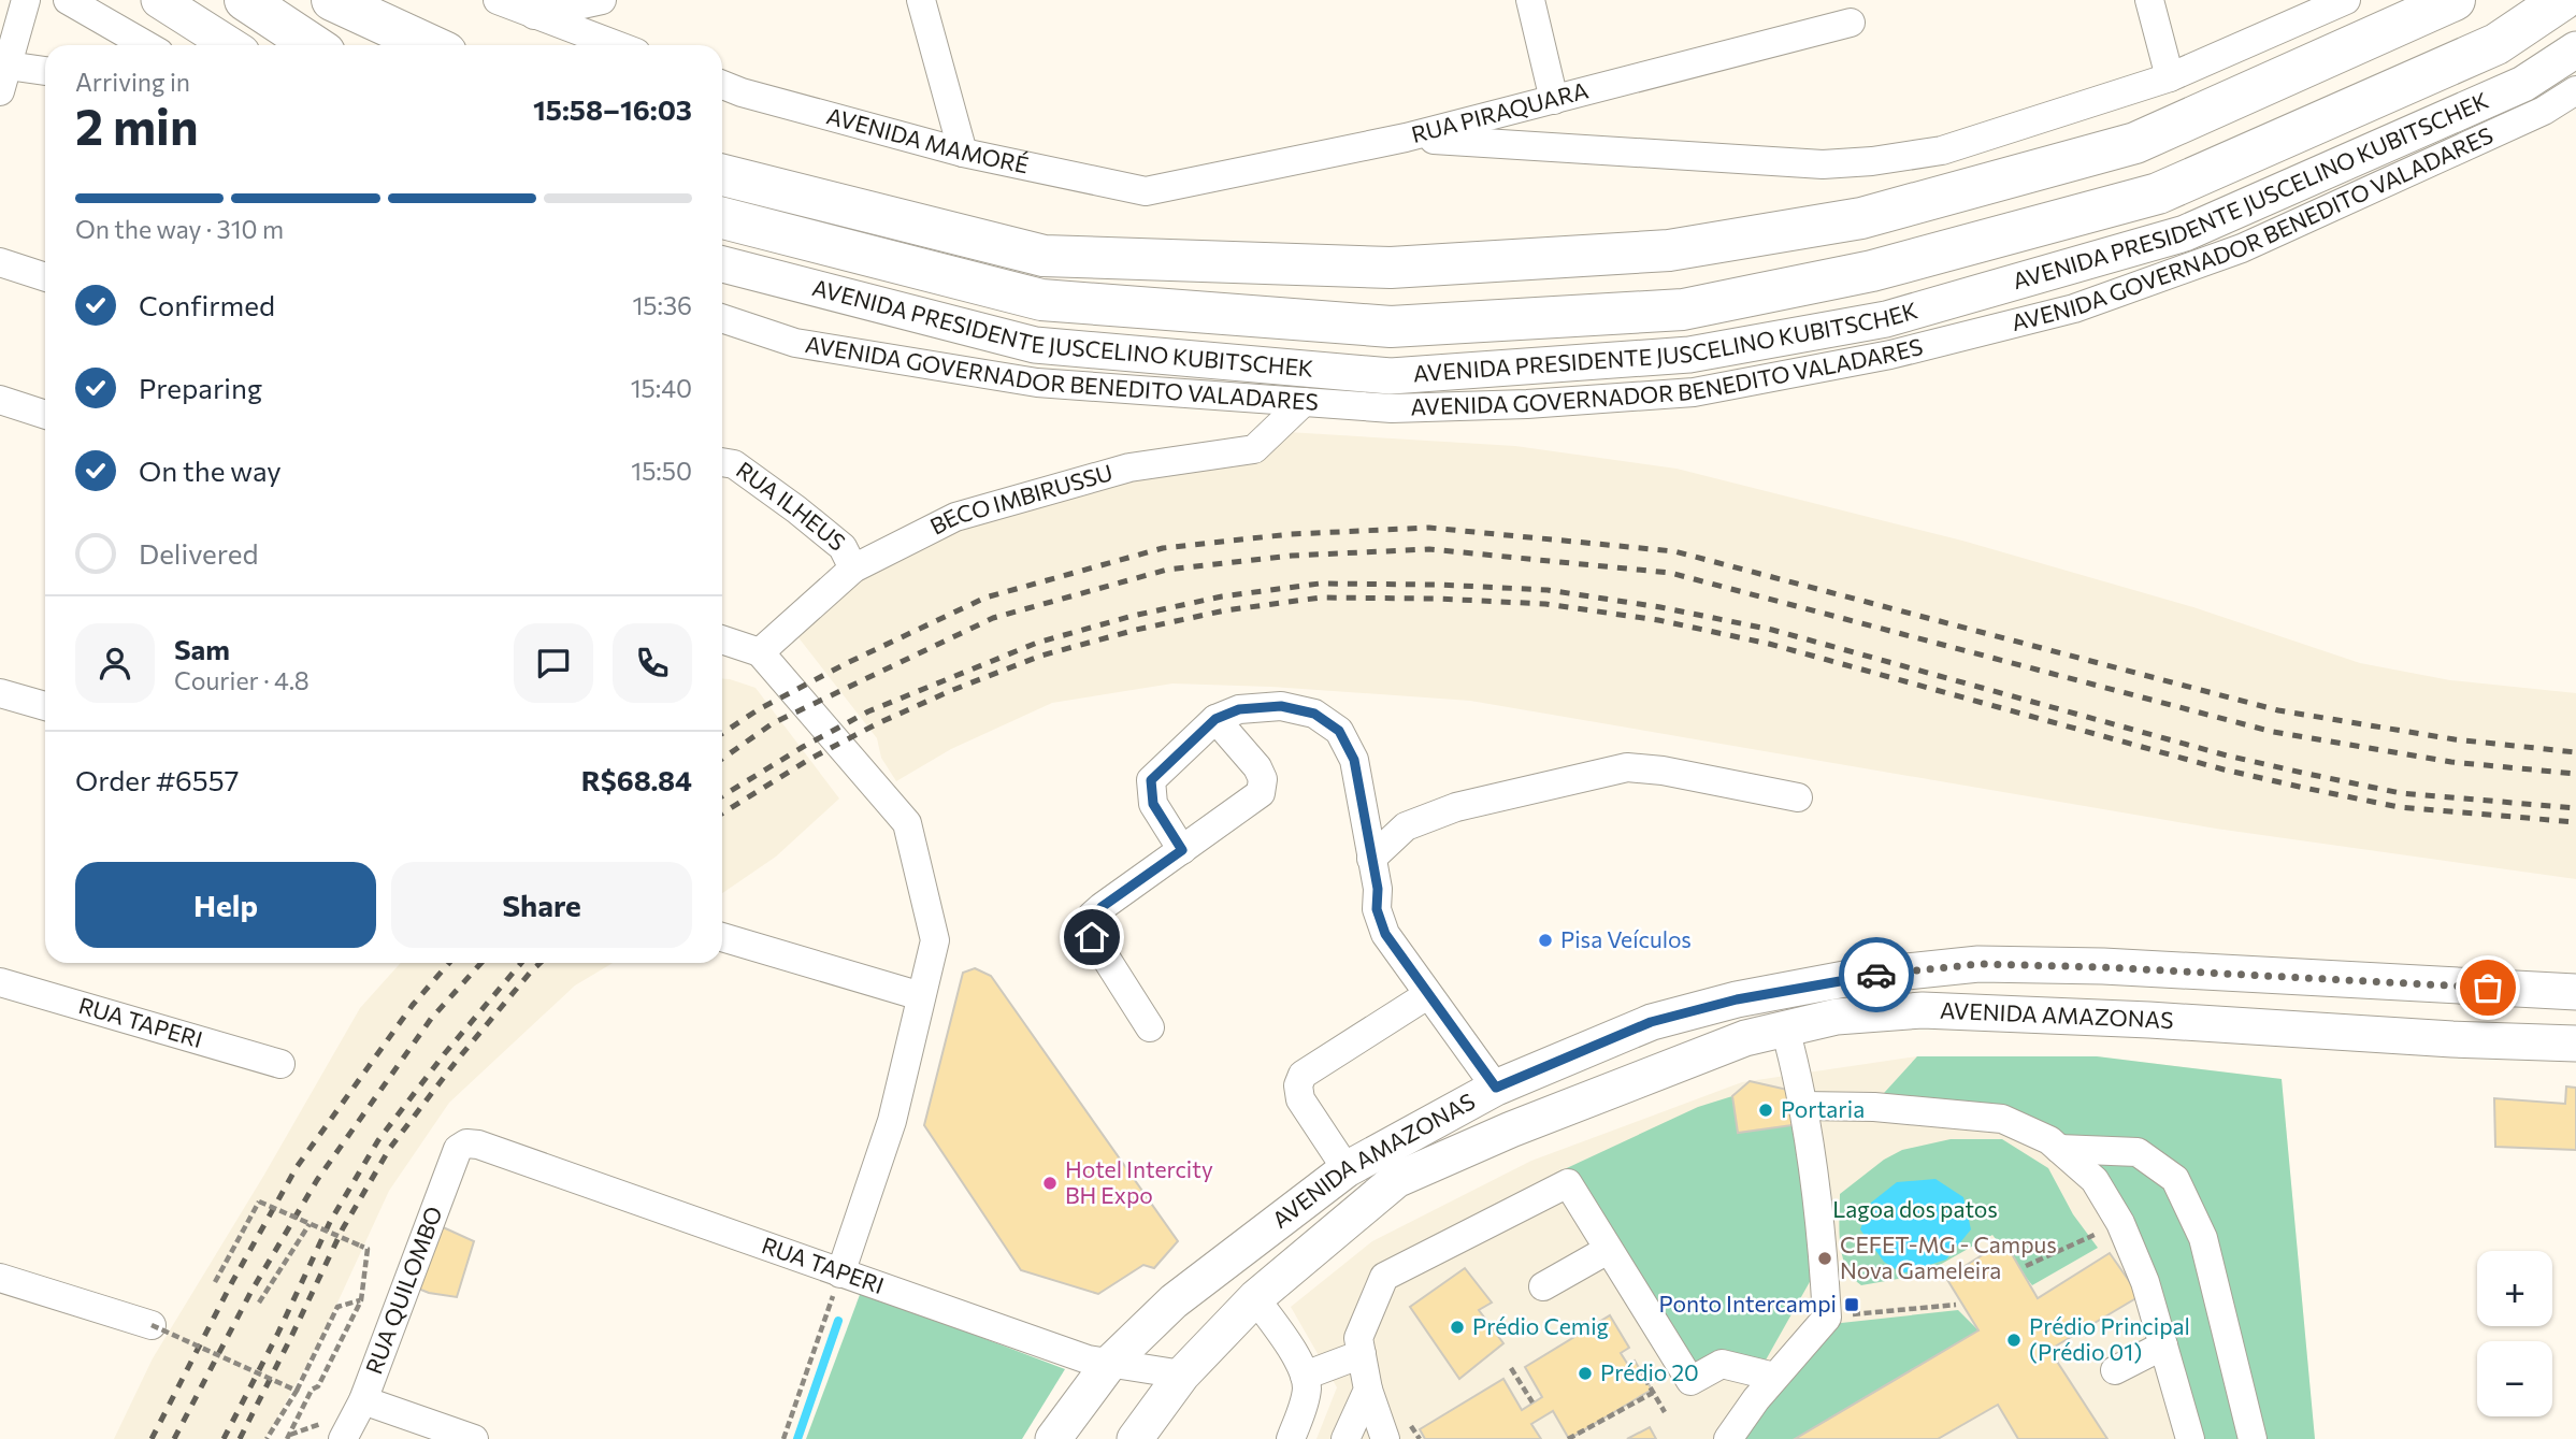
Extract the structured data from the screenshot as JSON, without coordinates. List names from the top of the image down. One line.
{"streets":{"highway":["AVENIDA PRESIDENTE JUSCELINO KUBITSCHEK"],"main road":["AVENIDA AMAZONAS"],"street":["RUA PIRAQUARA","AVENIDA MAMORÉ","AVENIDA GOVERNADOR BENEDITO VALADARES","BECO IMBIRUSSU","RUA ILHEUS","RUA TAPERI","RUA QUILOMBO"]},"crossings":[["RUA PIRAQUARA","AVENIDA MAMORÉ"],["AVENIDA GOVERNADOR BENEDITO VALADARES","BECO IMBIRUSSU"],["BECO IMBIRUSSU","RUA ILHEUS"],["AVENIDA AMAZONAS","RUA TAPERI"],["RUA TAPERI","RUA QUILOMBO"]],"parks":["Lagoa dos patos"],"places":{"other":["Pisa Veículos","Portaria","Hotel Intercity BH Expo","CEFET-MG - Campus Nova Gameleira","Prédio Cemig","Prédio Principal (Prédio 01)","Prédio 20"],"transit":["Ponto Intercampi"]},"page":{"heading":["2 min","Arriving in","15:58–16:03"],"panel":["Sam","Courier · 4.8","Order #6557","R$68.84"],"bar":"On the way · 310 m","list":[["Confirmed","15:36"],["Preparing","15:40"],["On the way","15:50"],"Delivered"],"buttons":["Help","Share"],"map_buttons":["+","−"]}}
